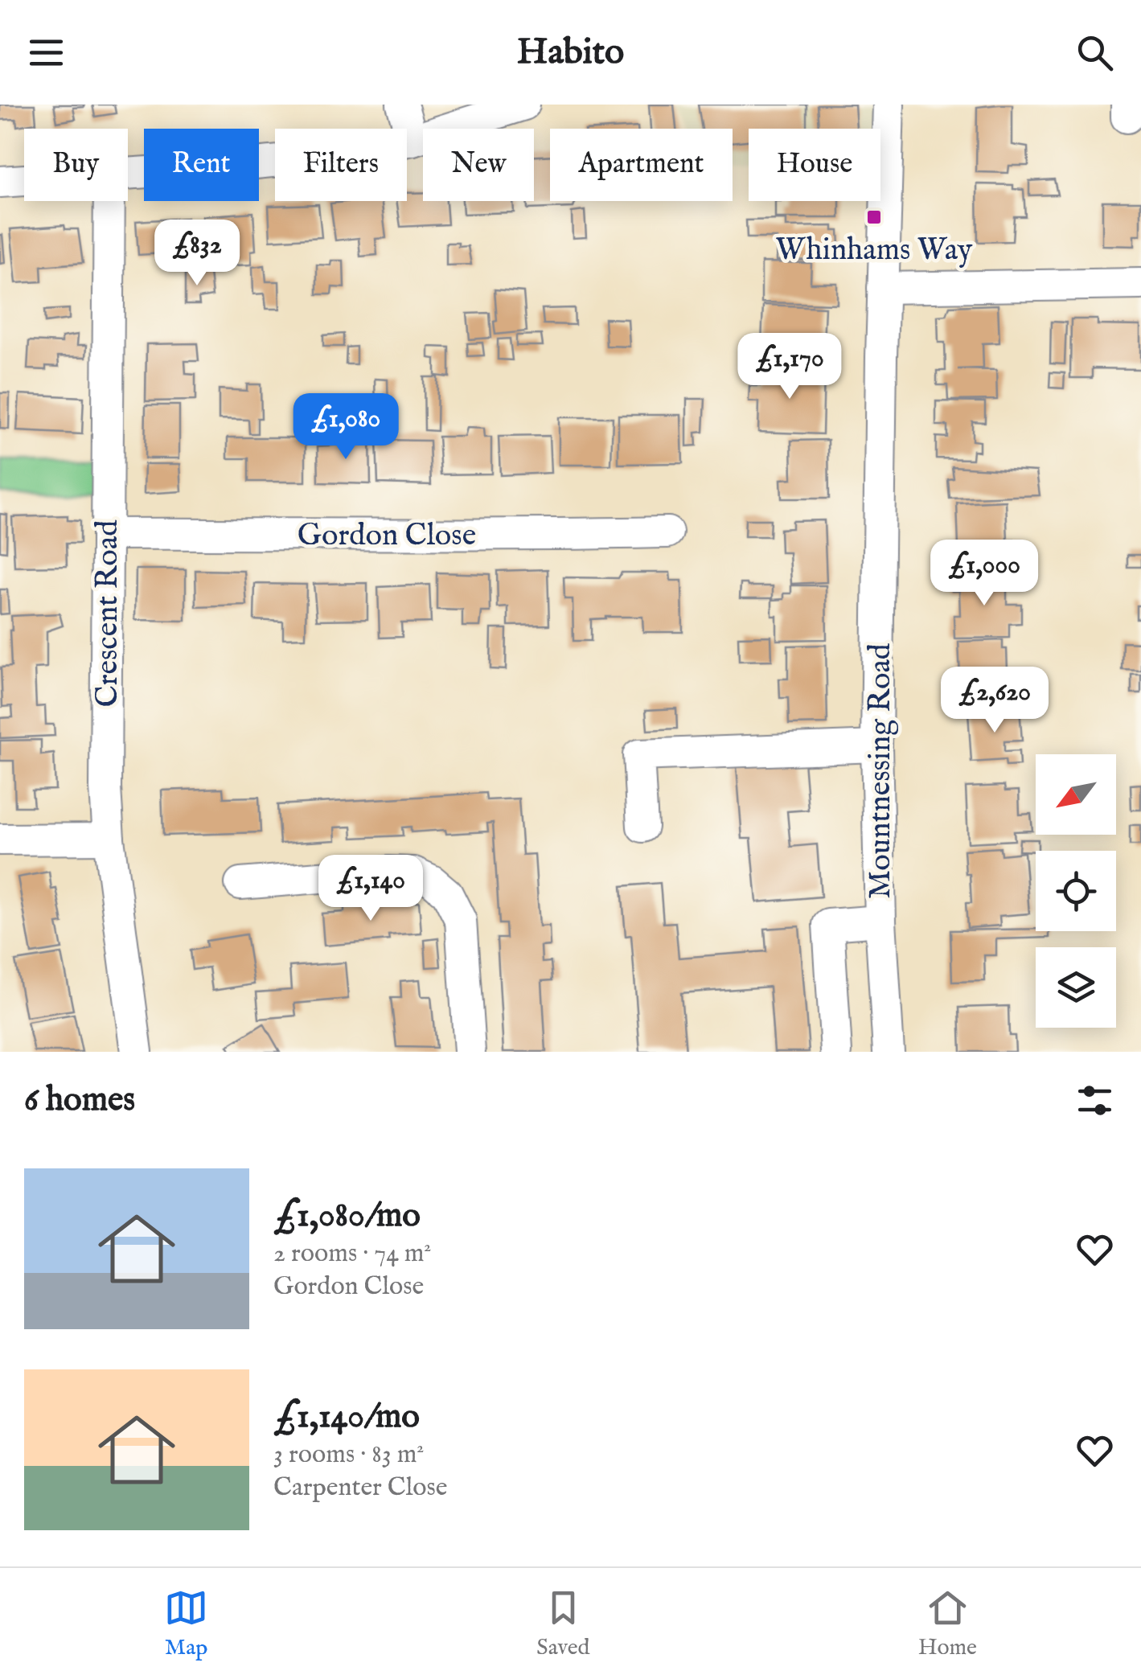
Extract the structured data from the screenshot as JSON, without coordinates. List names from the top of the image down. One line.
{"streets":{"street":["Gordon Close","Crescent Road","Mountnessing Road"]},"crossings":[["Gordon Close","Crescent Road"]],"places":{"transit":["Whinhams Way"]},"north":"bottom left","page":{"header":"Habito","chip":["Buy","Rent","Filters","New","Apartment","House"],"price":["£832","£1,170","£1,080","£1,000","£2,620","£1,140"],"heading":"6 homes","list":[{"name":"£1,080/mo","note":"2 rooms · 74 m² · Gordon Close"},{"name":"£1,140/mo","note":"3 rooms · 83 m² · Carpenter Close"}],"tabs":["Map","Saved","Home"]}}
